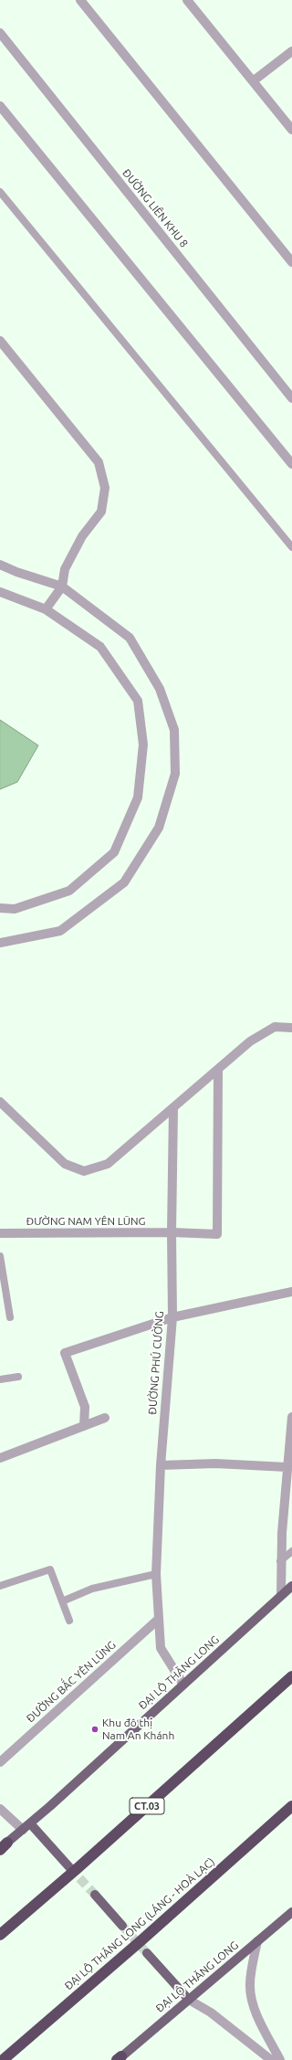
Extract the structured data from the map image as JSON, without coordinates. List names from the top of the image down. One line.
{"streets":{"highway":["CT.03","ĐẠI LỘ THĂNG LONG (LÁNG - HOÀ LẠC)"],"main road":["ĐẠI LỘ THĂNG LONG"],"street":["ĐƯỜNG LIÊN KHU 8","ĐƯỜNG NAM YÊN LŨNG","ĐƯỜNG PHÚ CƯỜNG","ĐƯỜNG BẮC YÊN LŨNG"]},"crossings":[["ĐƯỜNG NAM YÊN LŨNG","ĐƯỜNG PHÚ CƯỜNG"],["ĐƯỜNG PHÚ CƯỜNG","ĐẠI LỘ THĂNG LONG"],["ĐƯỜNG PHÚ CƯỜNG","ĐƯỜNG BẮC YÊN LŨNG"]],"places":["Khu đô thị Nam An Khánh"]}
